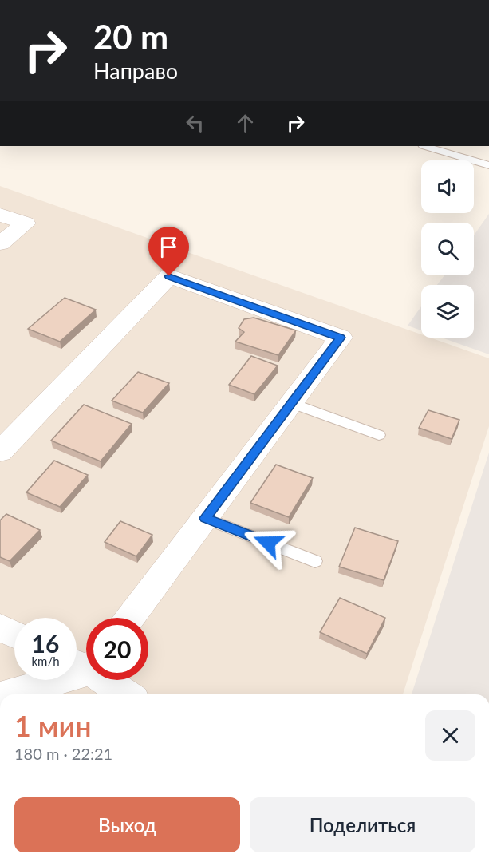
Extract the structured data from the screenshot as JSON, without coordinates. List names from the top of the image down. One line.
{"page":{"turn":["20 m","Направо"],"speed":"16 km/h","limit":"20","heading":["1 мин","180 m · 22:21"],"buttons":["Выход","Поделиться"]}}
